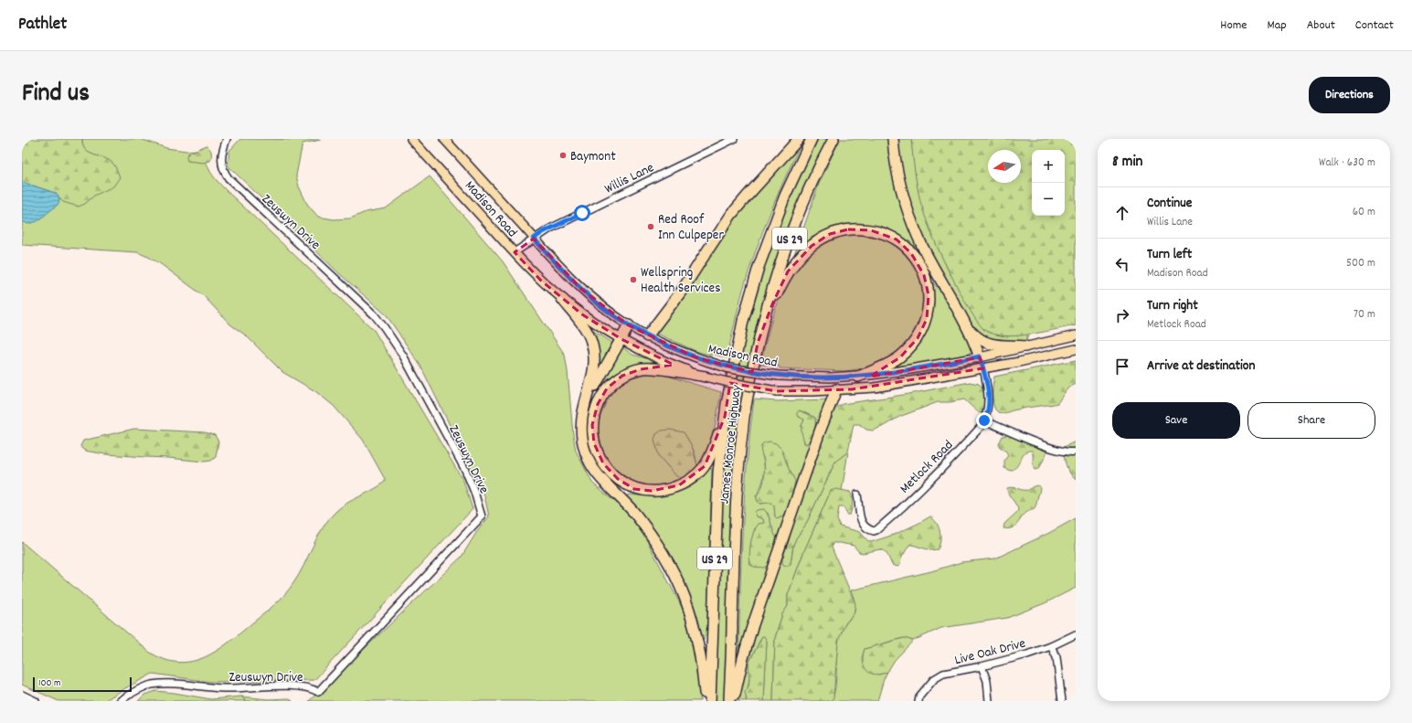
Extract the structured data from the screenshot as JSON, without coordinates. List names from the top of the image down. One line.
{"streets":{"highway":["US 29","James Monroe Highway"],"main road":["Madison Road"],"street":["Willis Lane","Zeuswyn Drive","Metlock Road","Live Oak Drive"]},"crossings":[["Willis Lane","Madison Road"],["Madison Road","Metlock Road"]],"places":["Baymont","Red Roof Inn Culpeper","Wellspring Health Services"],"scale_bar":"100 m","north":"left","page":{"header":"Pathlet","nav":["Home","Map","About","Contact"],"title":"Find us","buttons":["Directions",["Save","Share"]],"heading":["8 min","Walk · 630 m"],"map_buttons":["+","−"],"list":[["Continue","Willis Lane","60 m"],["Turn left","Madison Road","500 m"],["Turn right","Metlock Road","70 m"],"Arrive at destination"],"scale":"100 m"}}
